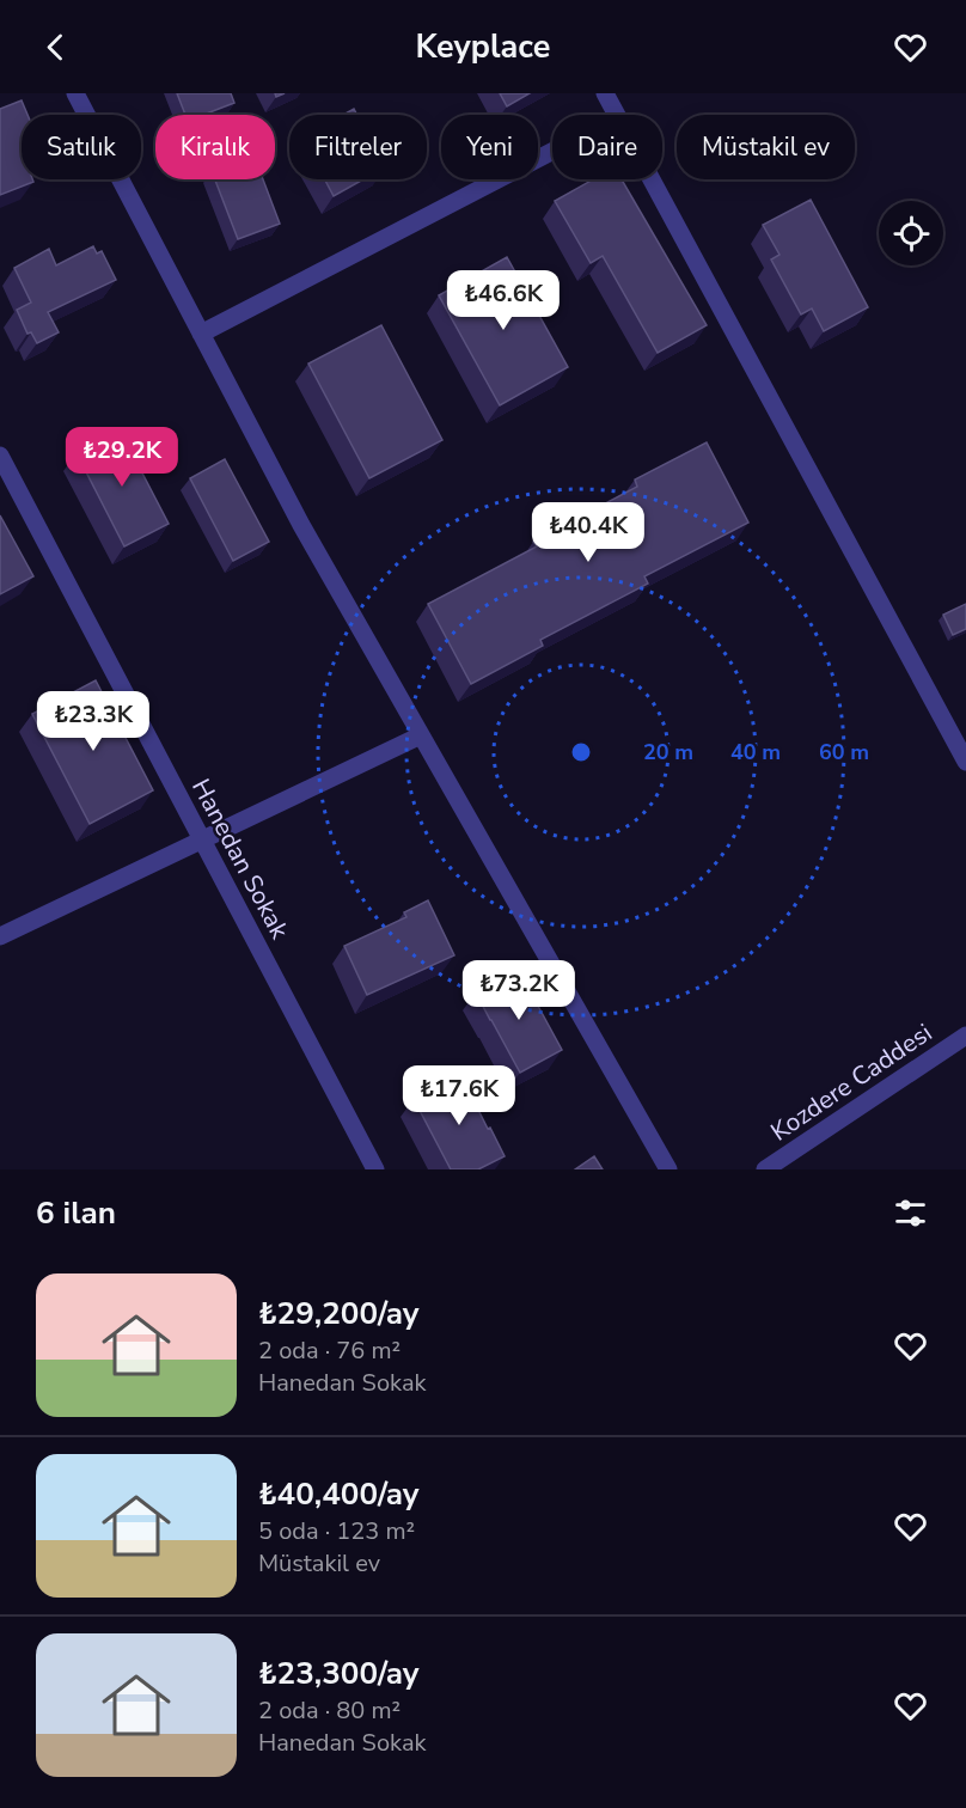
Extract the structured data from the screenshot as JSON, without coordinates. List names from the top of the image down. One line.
{"streets":{"street":["Hanedan Sokak","Kozdere Caddesi"]},"page":{"header":"Keyplace","chip":["Satılık","Kiralık","Filtreler","Yeni","Daire","Müstakil ev"],"price":["₺46.6K","₺29.2K","₺40.4K","₺23.3K","₺73.2K","₺17.6K"],"heading":"6 ilan","list":[{"name":"₺29,200/ay","note":"2 oda · 76 m² · Hanedan Sokak"},{"name":"₺40,400/ay","note":"5 oda · 123 m² · Müstakil ev"},{"name":"₺23,300/ay","note":"2 oda · 80 m² · Hanedan Sokak"}]},"rings":["20 m","40 m","60 m"]}
